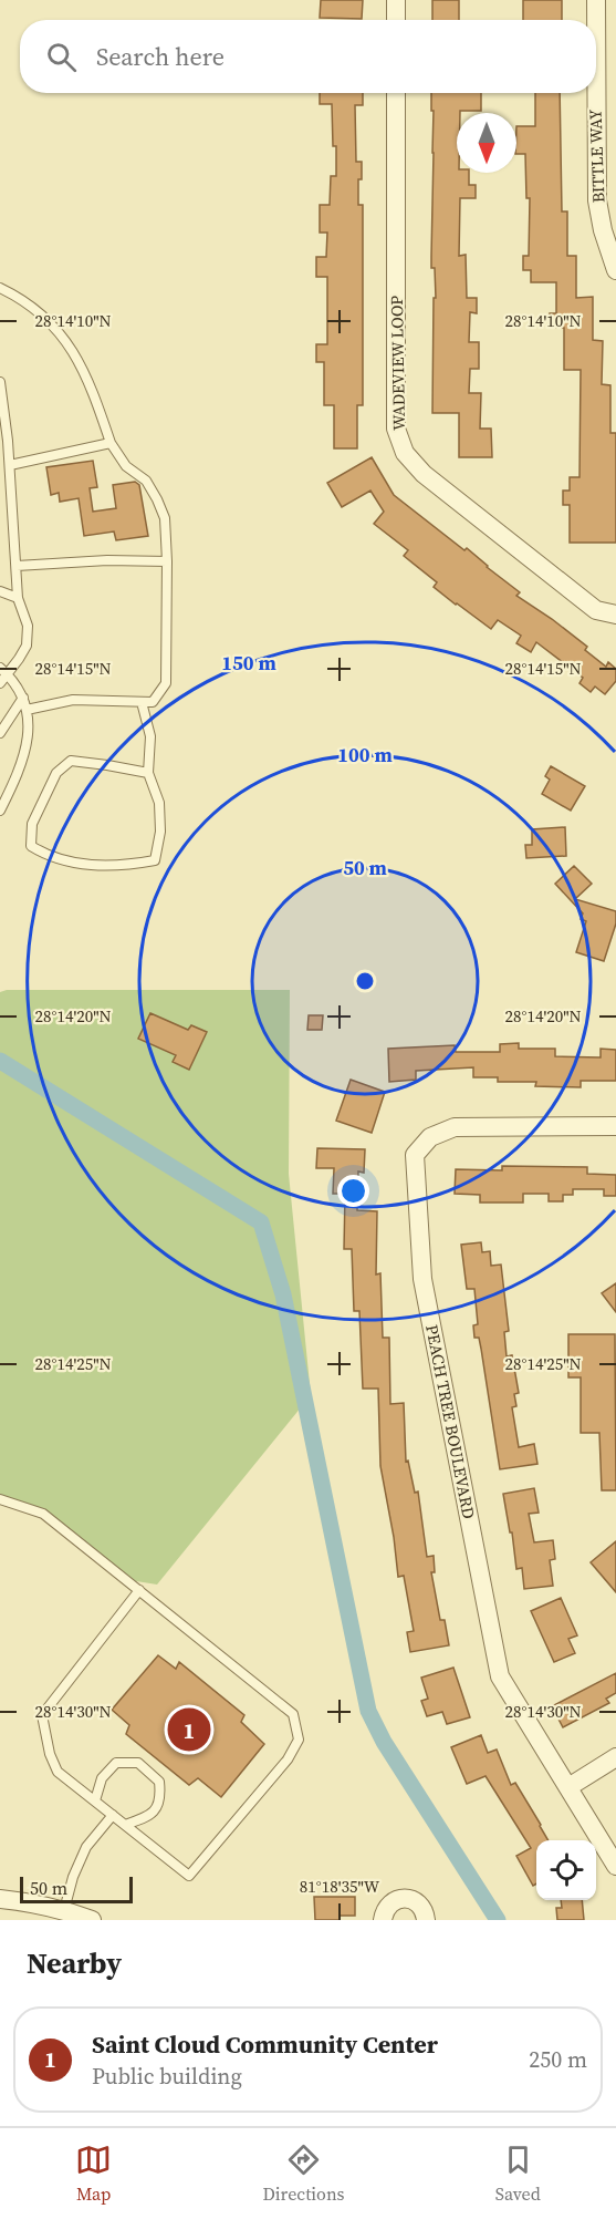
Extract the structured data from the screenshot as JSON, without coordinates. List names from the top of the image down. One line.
{"streets":{"street":["BITTLE WAY","WADEVIEW LOOP","PEACH TREE BOULEVARD"]},"scale_bar":"50 m","north":"bottom","page":{"search":"Search here","pins":"1","scale":"50 m","heading":"Nearby","list":[{"mark":"1","name":"Saint Cloud Community Center","note":"Public building","value":"250 m"}],"nav":["Map","Directions","Saved"]},"coordinates":["28°14'10\"N","28°14'15\"N","28°14'20\"N","28°14'25\"N","28°14'30\"N","81°18'35\"W"],"rings":["150 m","100 m","50 m"]}
